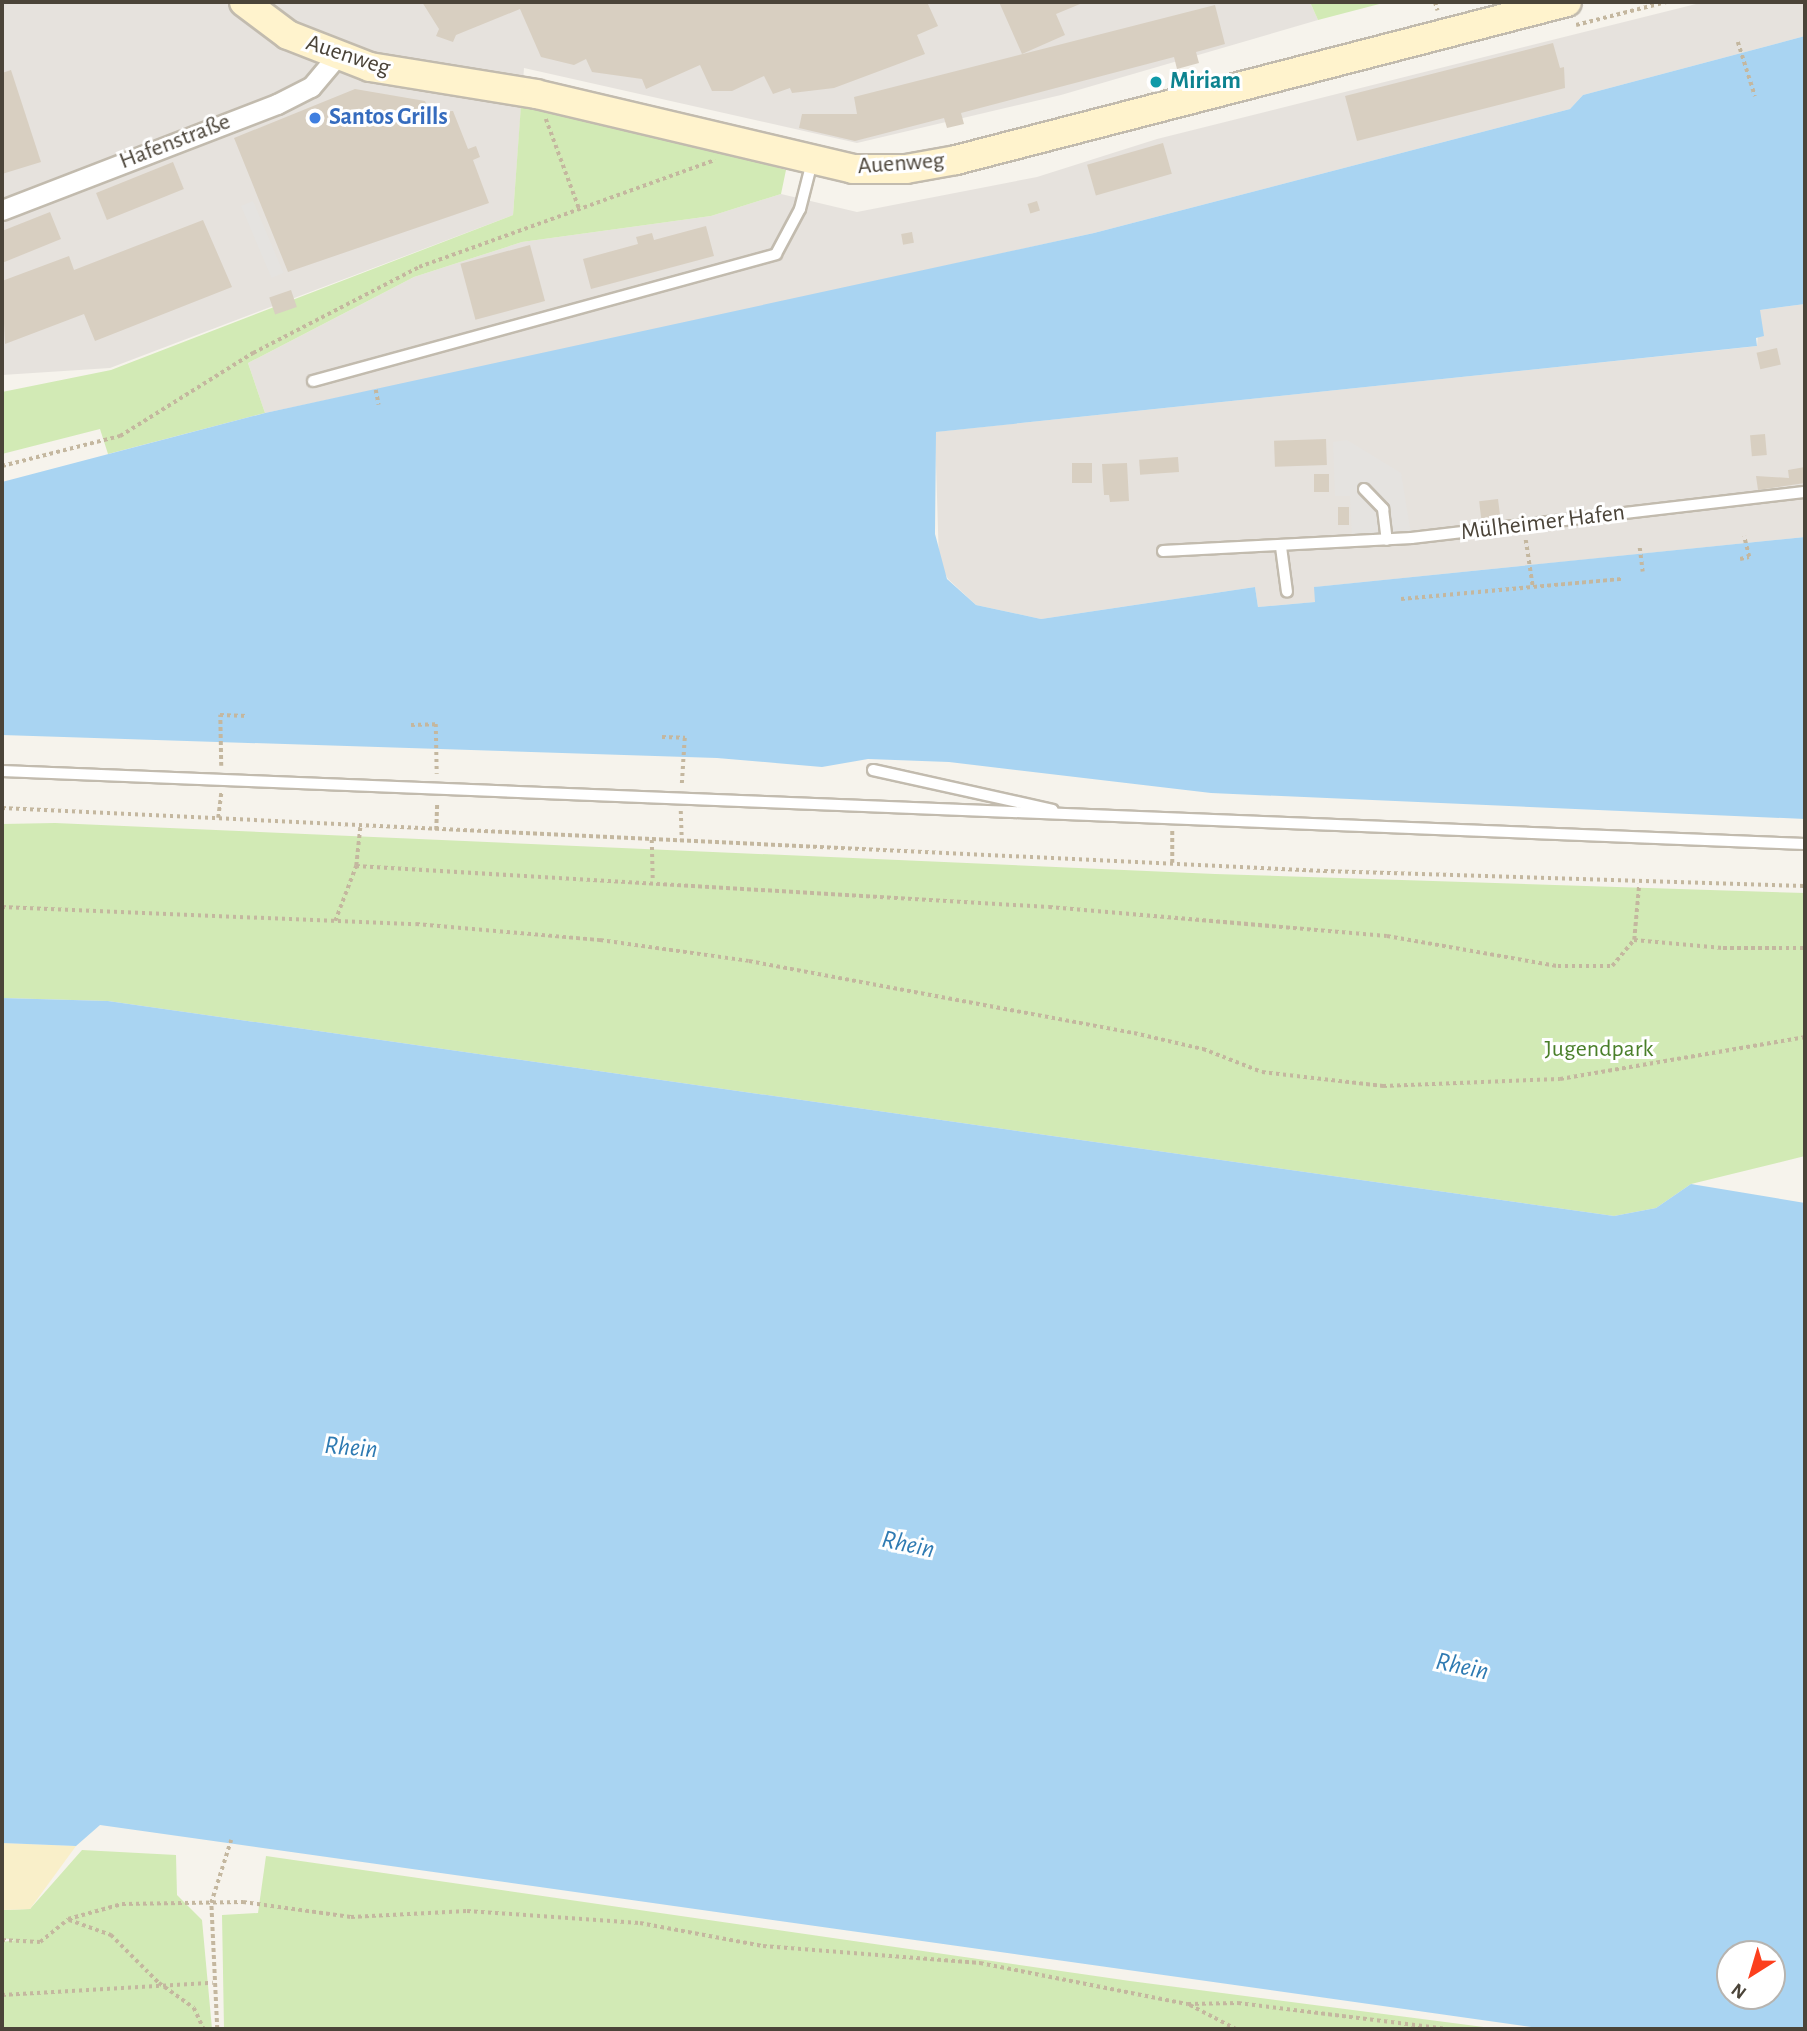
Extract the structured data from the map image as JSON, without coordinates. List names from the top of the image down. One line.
{"streets":{"street":["Auenweg","Hafenstraße"],"lane":["Mülheimer Hafen"]},"crossings":[["Auenweg","Hafenstraße"]],"water":["Rhein"],"parks":["Jugendpark"],"places":["Miriam","Santos Grills"],"north":"bottom left"}
